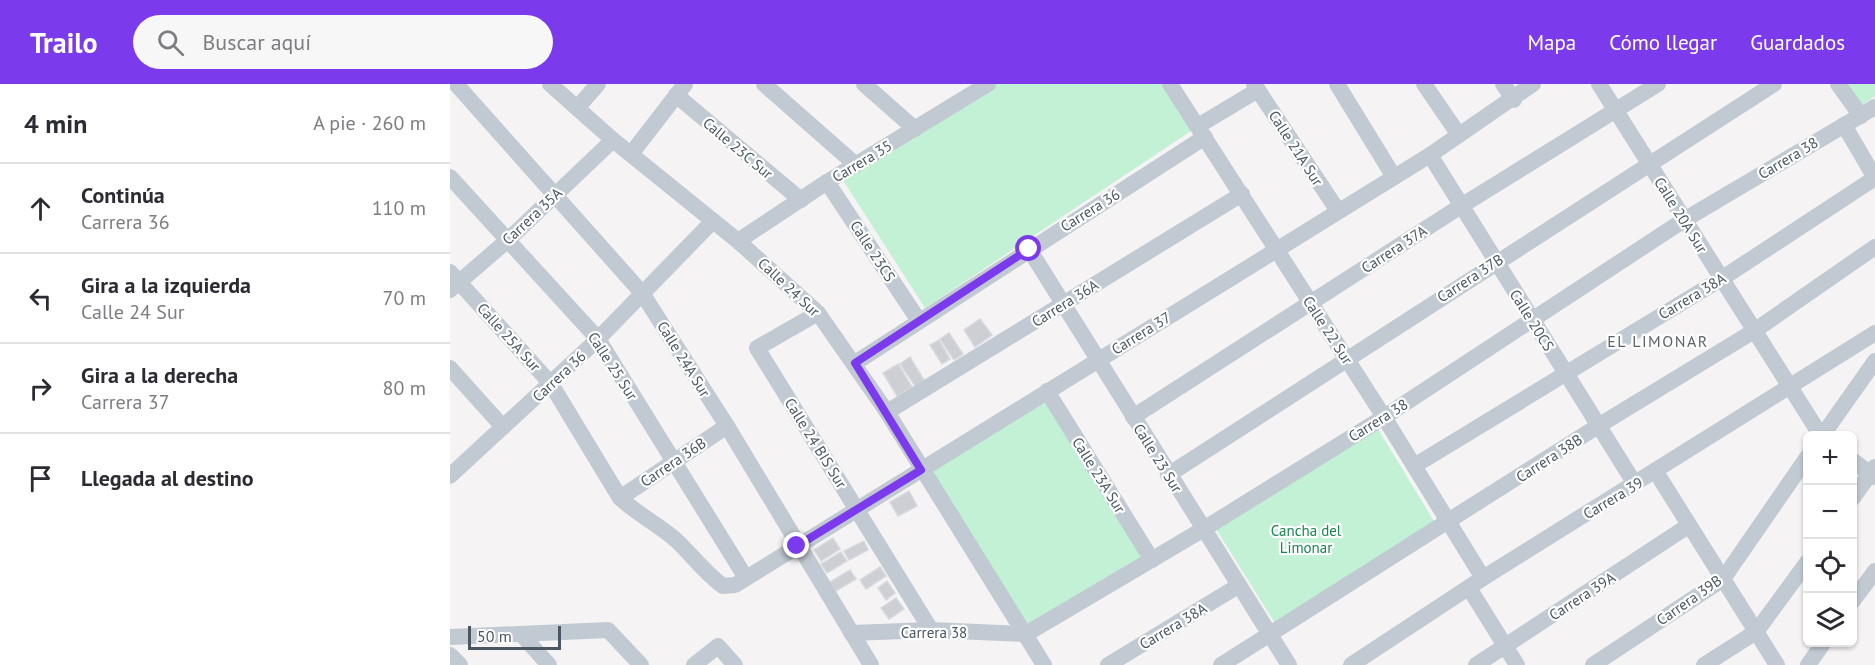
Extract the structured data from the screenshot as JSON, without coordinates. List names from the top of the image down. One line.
{"streets":{"street":["Calle 23C Sur","Calle 21A Sur","Carrera 38","Carrera 35","Carrera 36","Calle 20A Sur","Carrera 35A","Carrera 37A","Calle 23CS","Carrera 37B","Calle 24 Sur","Carrera 38A","Carrera 36A","Calle 20CS","Calle 22 Sur","Carrera 37","Calle 25A Sur","Calle 24A Sur","Calle 25 Sur","Calle 24 BIS Sur","Calle 23 Sur","Carrera 38B","Carrera 36B","Calle 23A Sur","Carrera 39","Carrera 39A","Carrera 39B"]},"crossings":[["Calle 23C Sur","Carrera 35"],["Calle 21A Sur","Carrera 36"],["Calle 21A Sur","Carrera 37"],["Carrera 38","Calle 20A Sur"],["Carrera 38","Calle 24 Sur"],["Carrera 38","Calle 20CS"],["Carrera 38","Calle 22 Sur"],["Carrera 38","Calle 24A Sur"],["Carrera 38","Calle 24 BIS Sur"],["Carrera 38","Calle 23 Sur"],["Carrera 38","Calle 23A Sur"],["Carrera 35","Calle 23CS"],["Carrera 35","Calle 24 Sur"],["Carrera 36","Calle 23CS"],["Carrera 36","Calle 24 Sur"],["Carrera 36","Calle 22 Sur"],["Carrera 36","Calle 25A Sur"],["Carrera 36","Calle 24A Sur"],["Carrera 36","Calle 25 Sur"],["Carrera 36","Calle 23 Sur"],["Calle 20A Sur","Carrera 37A"],["Calle 20A Sur","Carrera 37B"],["Calle 20A Sur","Carrera 38A"],["Calle 20A Sur","Carrera 38B"],["Calle 20A Sur","Carrera 39"],["Carrera 35A","Calle 24 Sur"],["Carrera 35A","Calle 25A Sur"],["Carrera 35A","Calle 24A Sur"],["Carrera 35A","Calle 25 Sur"],["Carrera 37A","Calle 20CS"],["Carrera 37A","Calle 22 Sur"],["Carrera 37A","Calle 23 Sur"],["Carrera 37B","Calle 20CS"],["Carrera 37B","Calle 22 Sur"],["Carrera 37B","Calle 23 Sur"],["Calle 24 Sur","Carrera 36A"],["Calle 24 Sur","Carrera 37"],["Calle 24 Sur","Calle 24 BIS Sur"],["Carrera 38A","Calle 20CS"],["Carrera 38A","Calle 22 Sur"],["Carrera 38A","Calle 23 Sur"],["Carrera 36A","Calle 22 Sur"],["Carrera 36A","Calle 23 Sur"],["Calle 20CS","Carrera 37"],["Calle 20CS","Carrera 38B"],["Calle 20CS","Carrera 39"],["Calle 22 Sur","Carrera 37"],["Calle 22 Sur","Carrera 38B"],["Calle 22 Sur","Carrera 39"],["Carrera 37","Calle 25A Sur"],["Carrera 37","Calle 24A Sur"],["Carrera 37","Calle 25 Sur"],["Carrera 37","Calle 24 BIS Sur"],["Carrera 37","Calle 23 Sur"],["Carrera 37","Calle 23A Sur"],["Calle 25A Sur","Calle 25 Sur"],["Calle 25A Sur","Carrera 36B"],["Calle 24A Sur","Carrera 36B"],["Calle 25 Sur","Carrera 36B"],["Calle 23 Sur","Carrera 38B"]],"districts":["EL LIMONAR"],"parks":["Cancha del Limonar"],"scale_bar":"50 m","page":{"header":"Trailo","search":"Buscar aquí","nav":["Mapa","Cómo llegar","Guardados"],"heading":["4 min","A pie · 260 m"],"list":[["Continúa","Carrera 36","110 m"],["Gira a la izquierda","Calle 24 Sur","70 m"],["Gira a la derecha","Carrera 37","80 m"],"Llegada al destino"],"map_buttons":["+","−"],"scale":"50 m"}}
